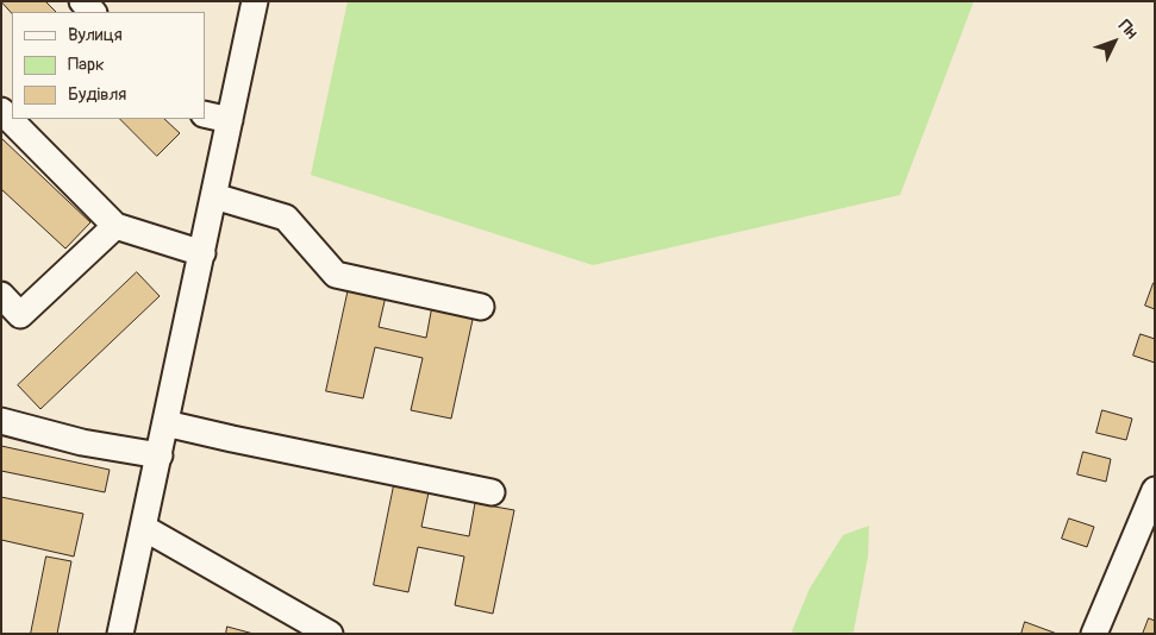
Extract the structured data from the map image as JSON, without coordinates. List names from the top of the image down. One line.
{"legend":["Вулиця","Парк","Будівля"],"north":"top right"}
